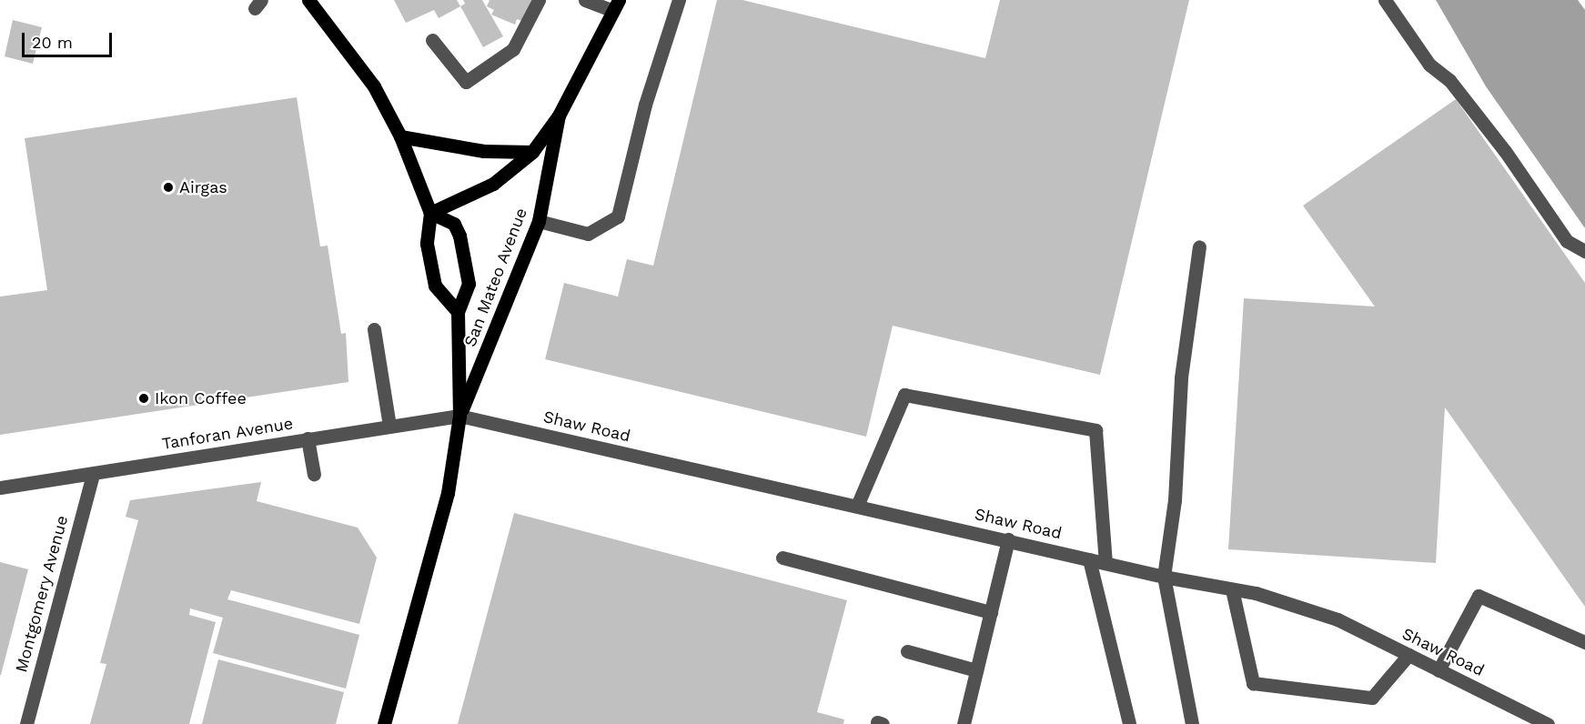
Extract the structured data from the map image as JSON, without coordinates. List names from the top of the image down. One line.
{"streets":{"main road":["San Mateo Avenue"],"street":["Shaw Road","Tanforan Avenue","Montgomery Avenue"]},"crossings":[["San Mateo Avenue","Shaw Road"],["San Mateo Avenue","Tanforan Avenue"],["Shaw Road","Tanforan Avenue"],["Tanforan Avenue","Montgomery Avenue"]],"places":["Airgas","Ikon Coffee"],"scale_bar":"20 m"}
